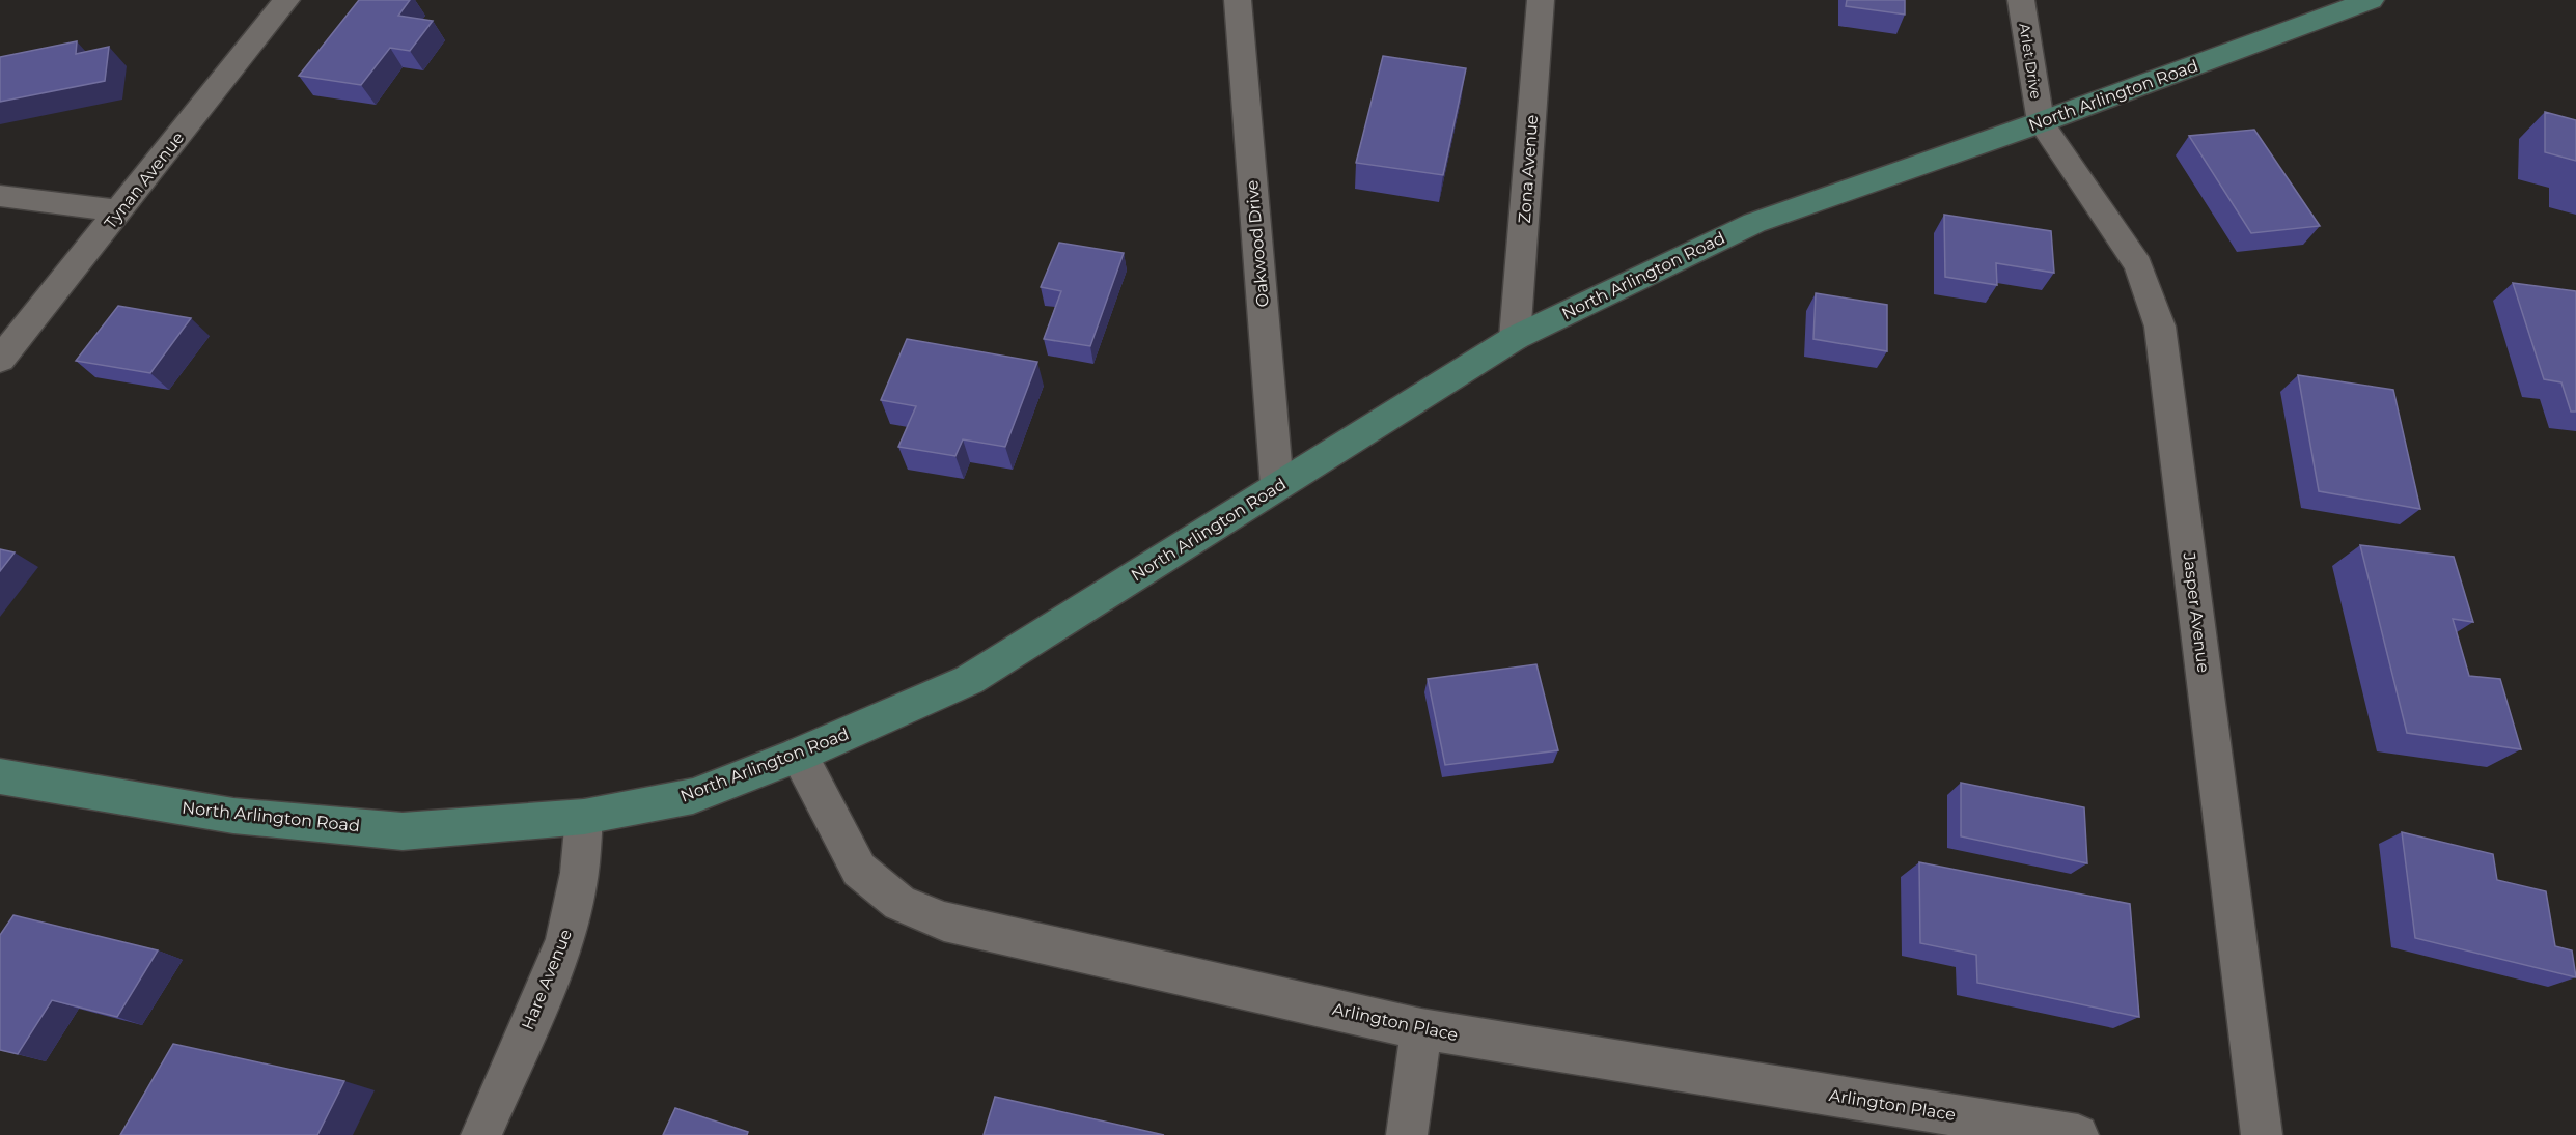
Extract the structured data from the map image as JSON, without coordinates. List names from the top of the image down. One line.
{"streets":{"main road":["North Arlington Road"],"street":["Arlet Drive","Zona Avenue","Tynan Avenue","Oakwood Drive","Jasper Avenue","Hare Avenue","Arlington Place"]},"crossings":[["Arlet Drive","North Arlington Road"],["Arlet Drive","Jasper Avenue"],["North Arlington Road","Zona Avenue"],["North Arlington Road","Oakwood Drive"],["North Arlington Road","Jasper Avenue"],["North Arlington Road","Hare Avenue"],["North Arlington Road","Arlington Place"]]}
